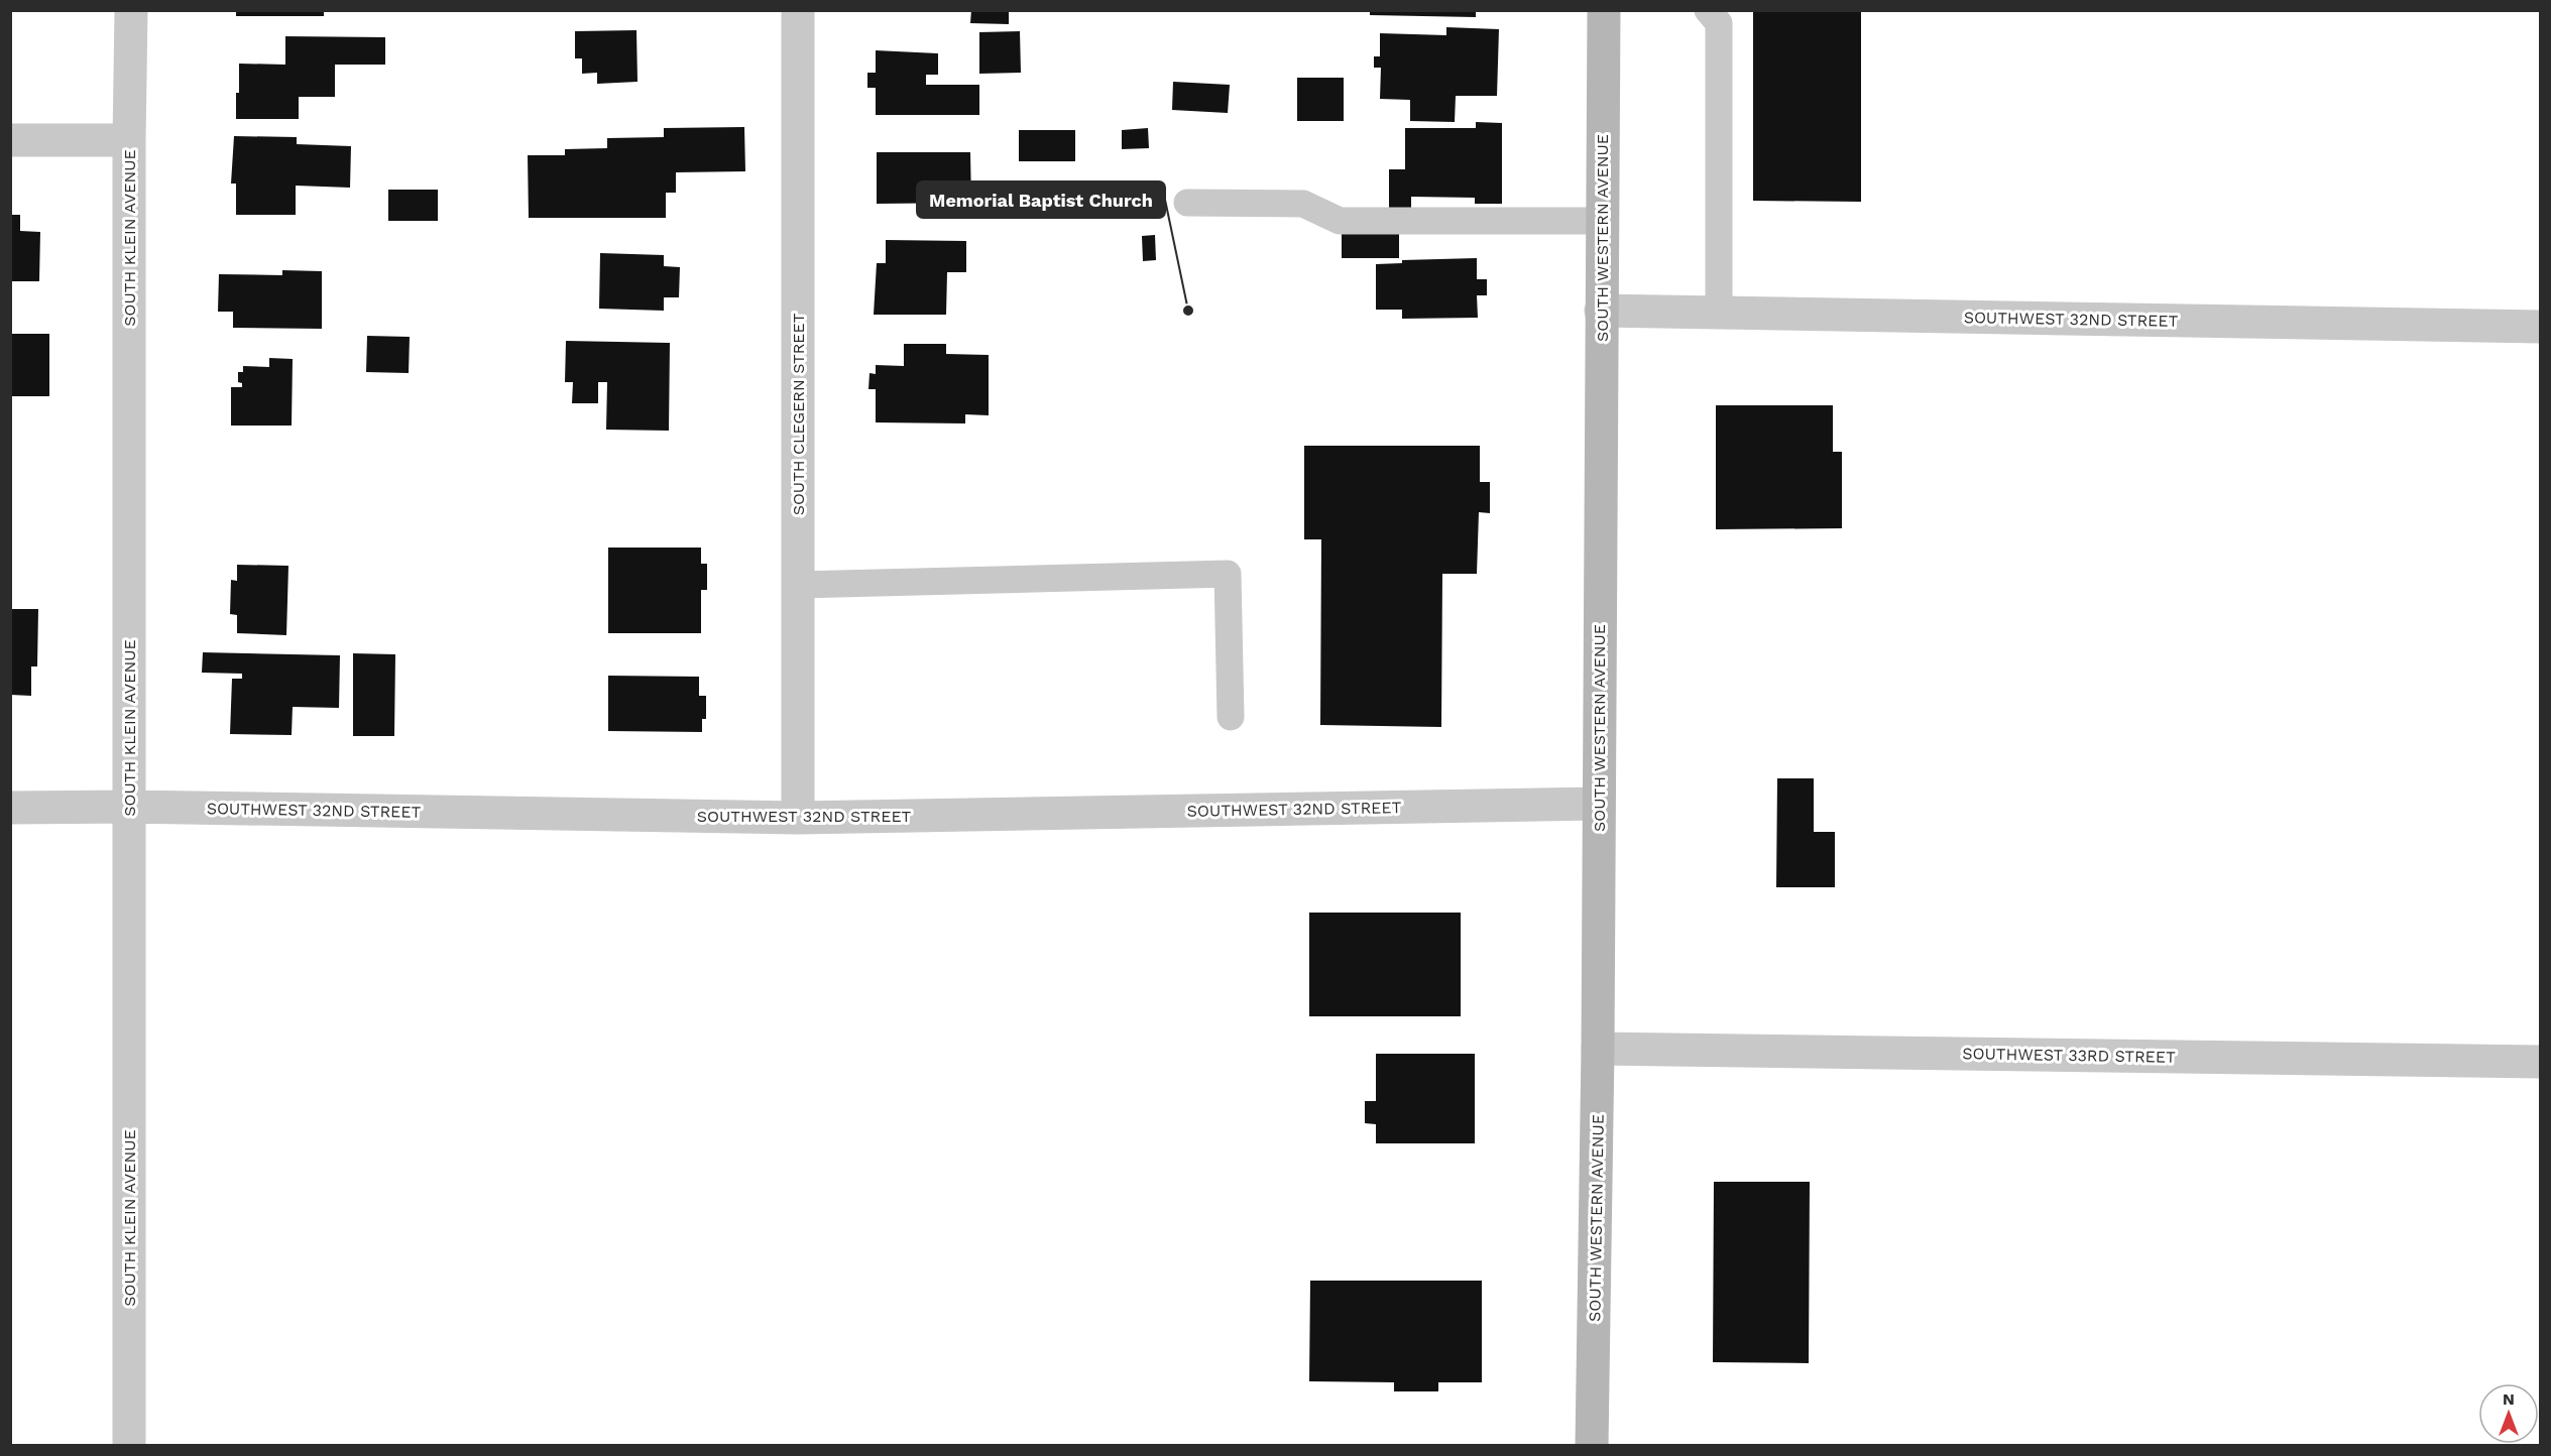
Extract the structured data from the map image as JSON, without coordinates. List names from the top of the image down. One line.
{"streets":{"main road":["SOUTH WESTERN AVENUE"],"street":["SOUTH KLEIN AVENUE","SOUTHWEST 32ND STREET","SOUTH CLEGERN STREET","SOUTHWEST 33RD STREET"]},"crossings":[["SOUTH KLEIN AVENUE","SOUTHWEST 32ND STREET"],["SOUTH WESTERN AVENUE","SOUTHWEST 32ND STREET"],["SOUTH WESTERN AVENUE","SOUTHWEST 33RD STREET"],["SOUTHWEST 32ND STREET","SOUTH CLEGERN STREET"]],"places":["Memorial Baptist Church"],"north":"top"}
